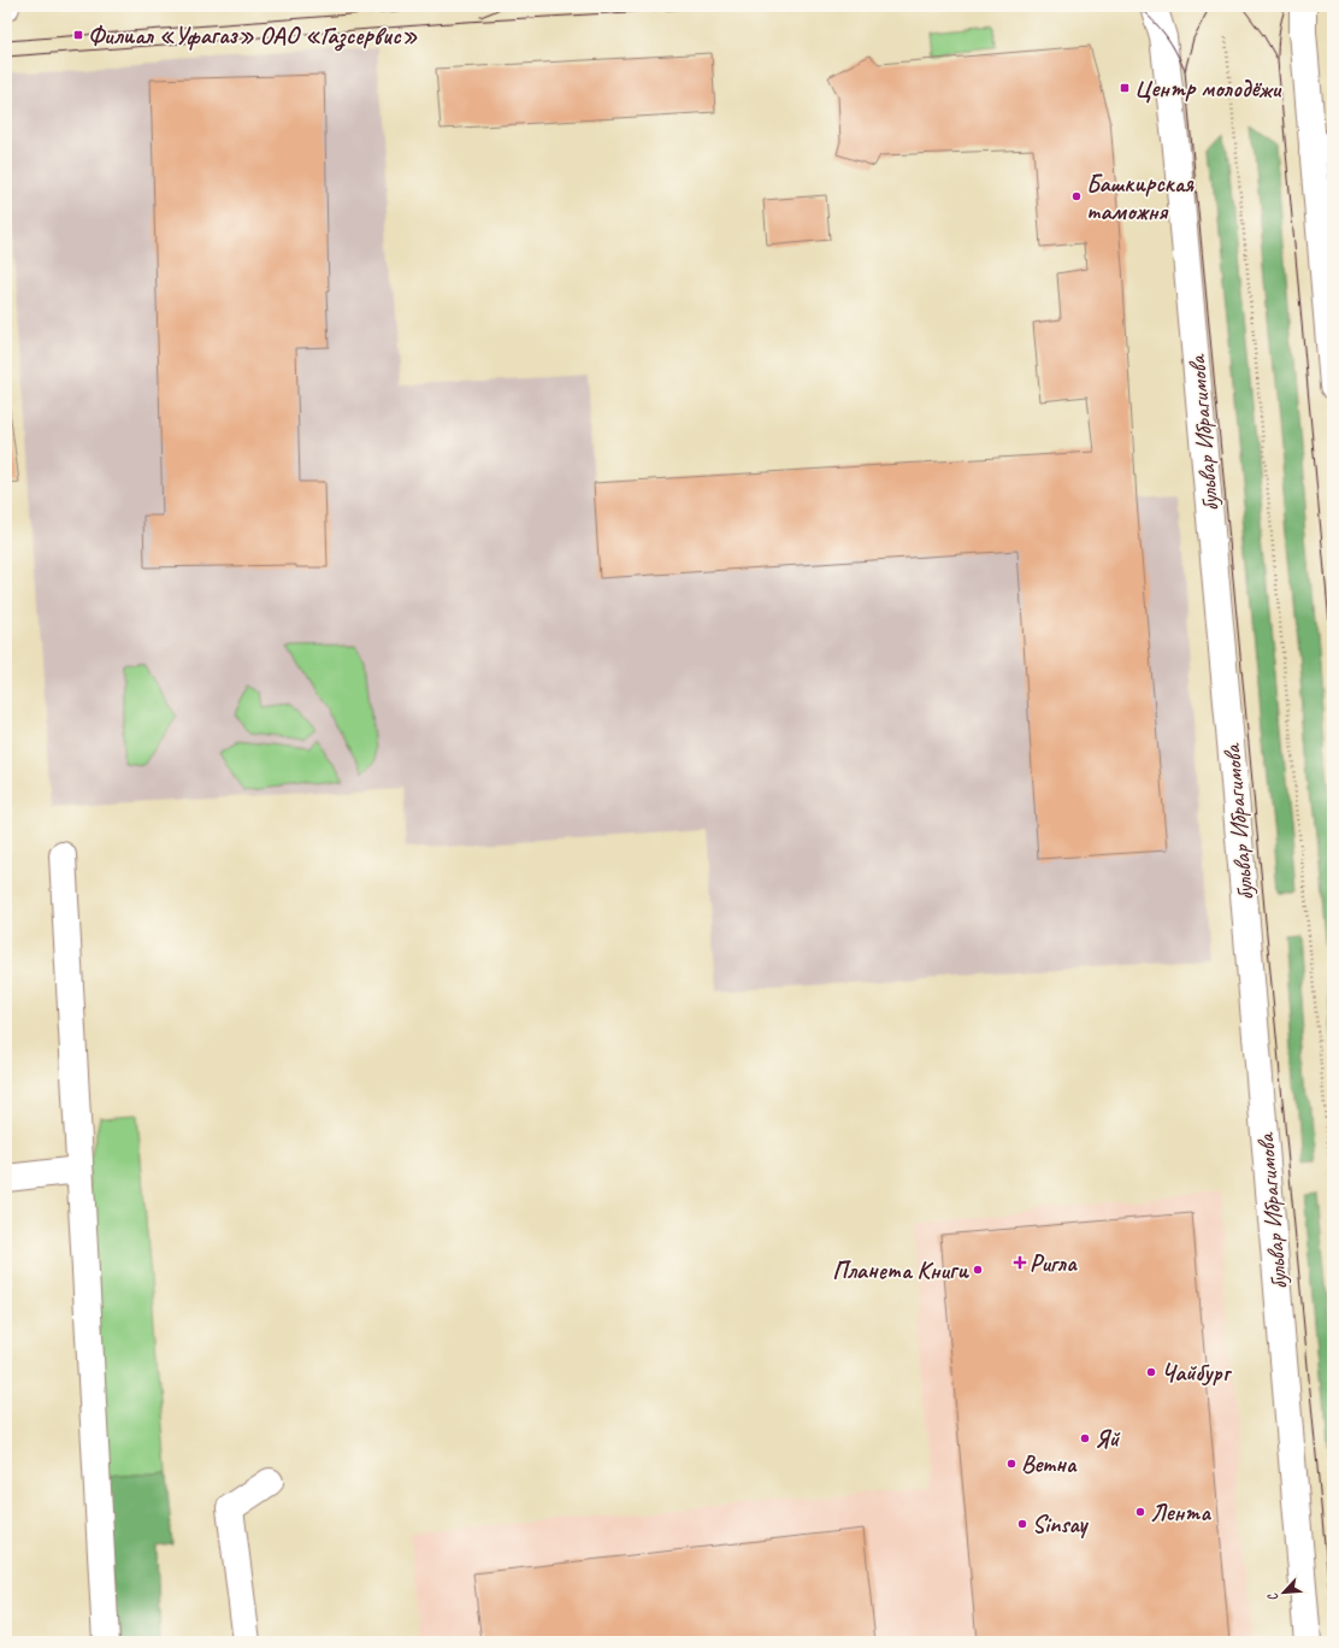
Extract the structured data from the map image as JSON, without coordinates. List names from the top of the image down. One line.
{"streets":{"main road":["бульвар Ибрагимова"]},"places":{"transit":["Филиал «Уфагаз» ОАО «Газсервис»","Центр молодёжи"],"other":["Башкирская таможня","Планета Книги","Чайбург","Яй","Ветна","Лента","Sinsay"],"health":["Ригла"]},"north":"bottom left"}
